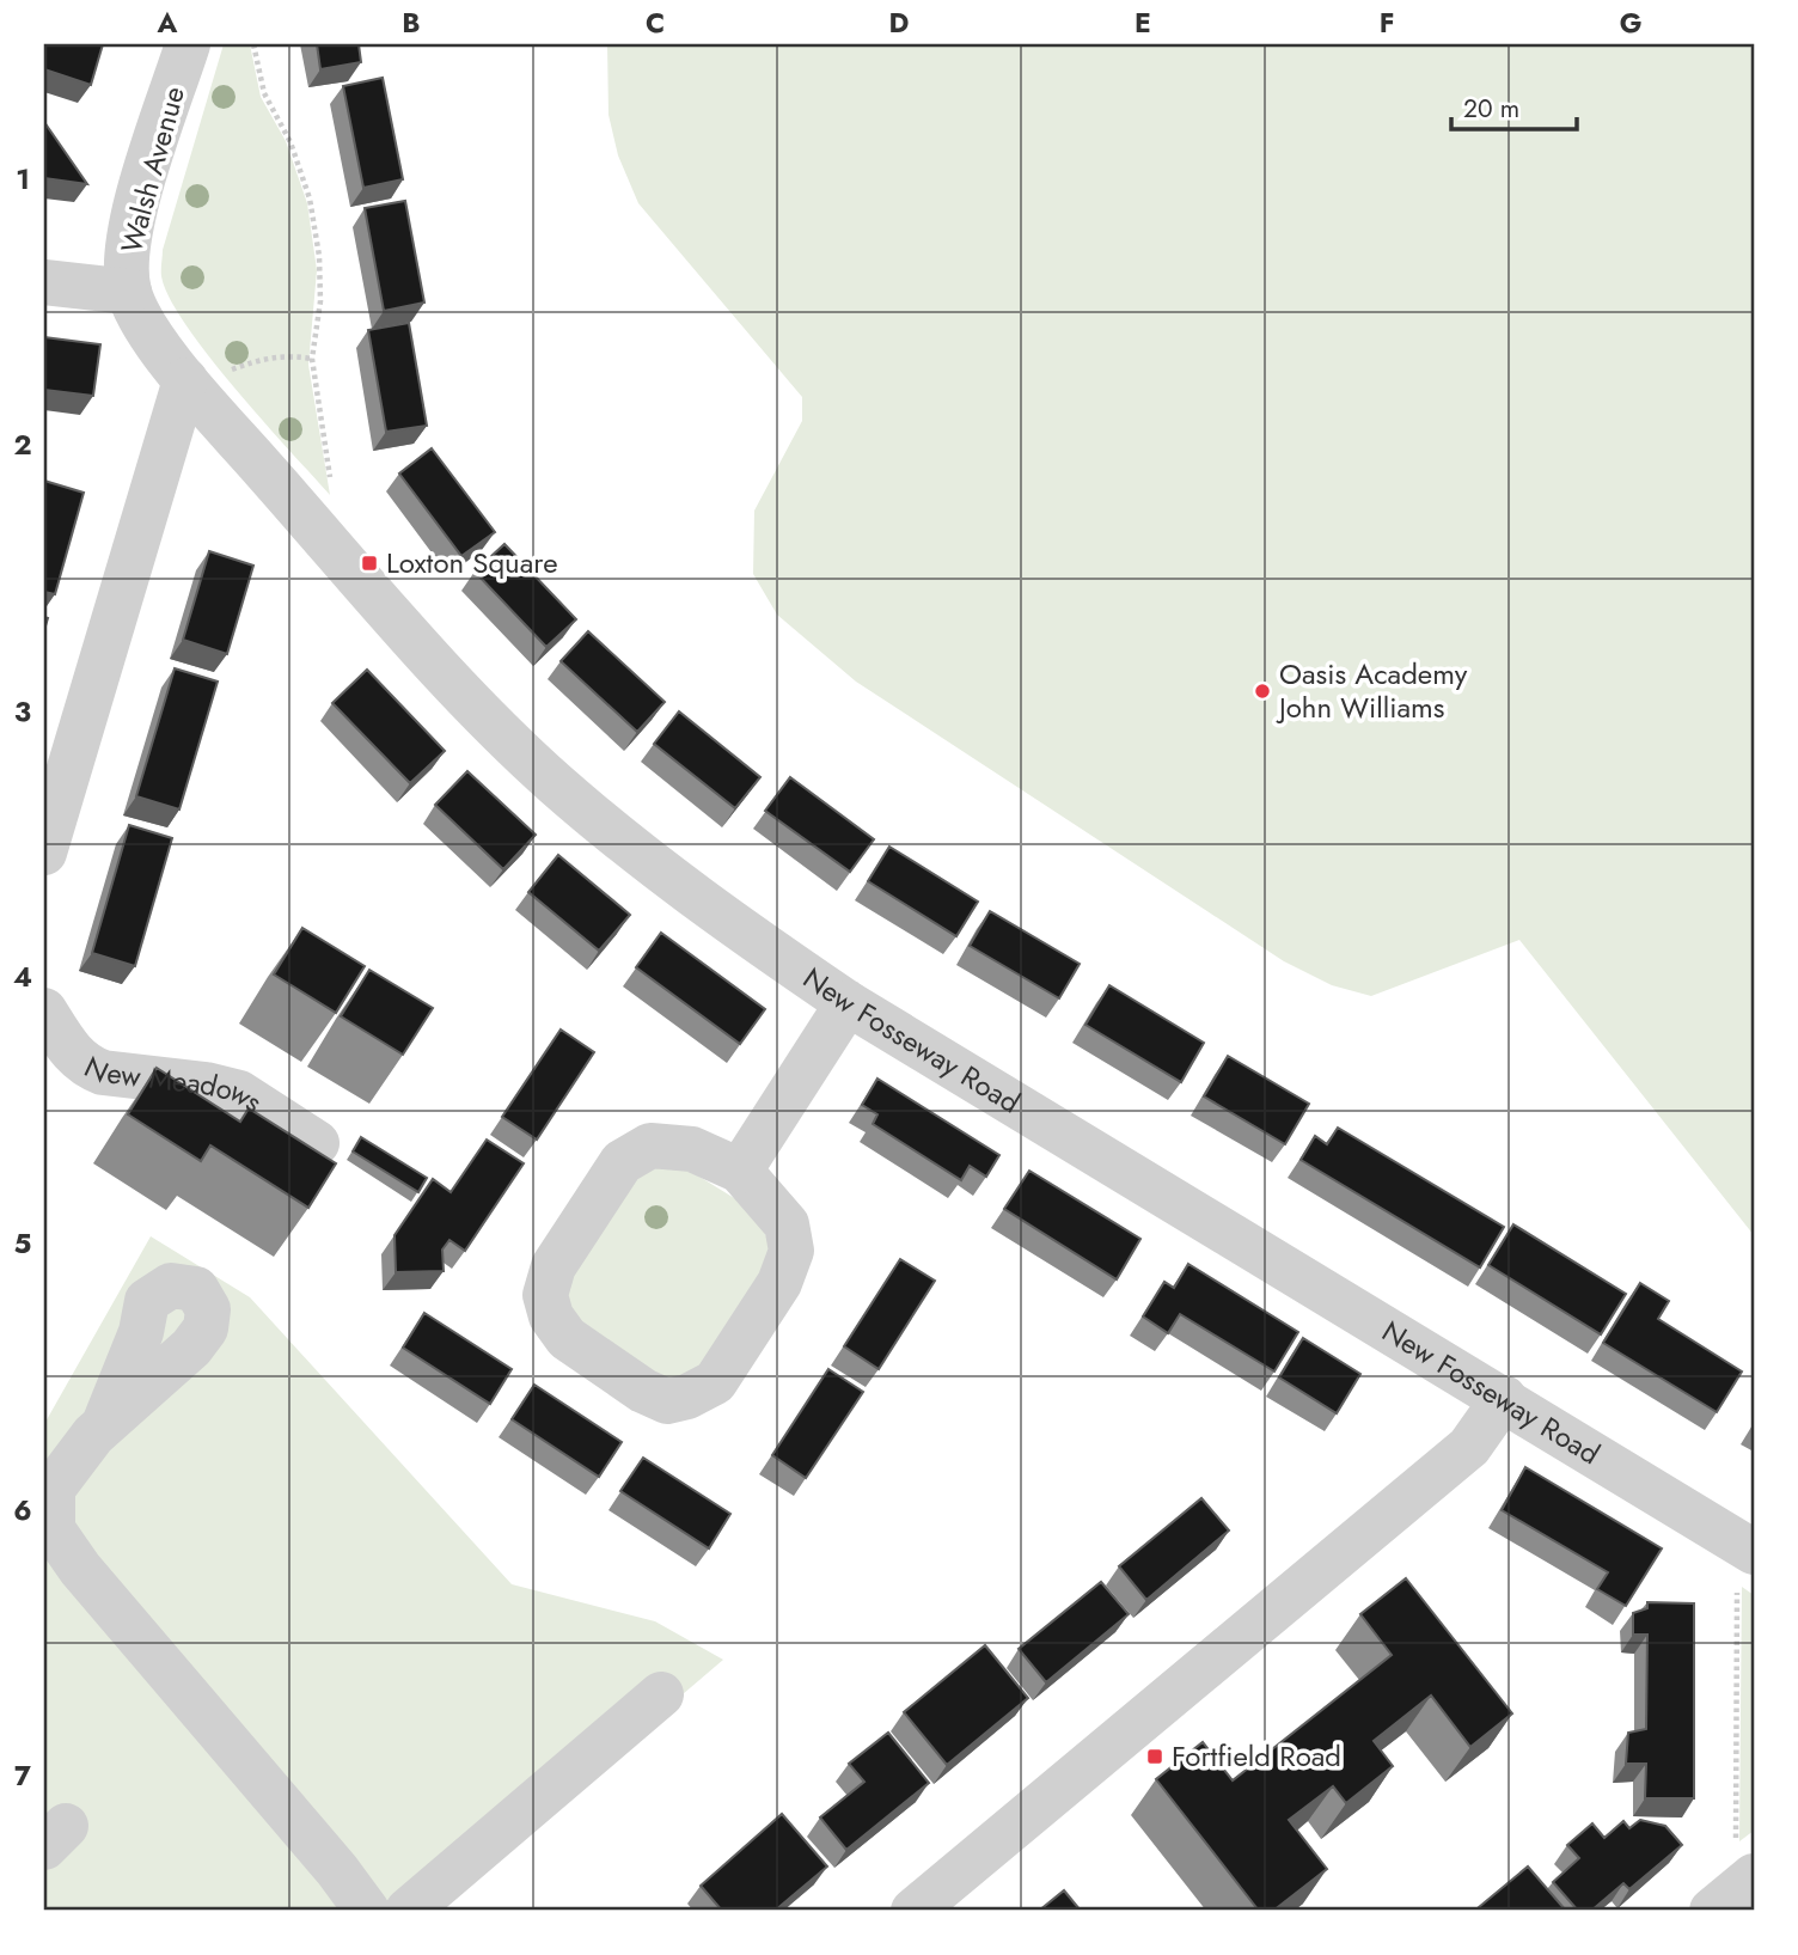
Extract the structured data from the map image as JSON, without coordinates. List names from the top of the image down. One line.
{"streets":{"street":["Walsh Avenue","New Fosseway Road","New Meadows"]},"crossings":[["Walsh Avenue","New Fosseway Road"]],"places":{"transit":["Loxton Square","Fortfield Road"],"other":["Oasis Academy John Williams"]},"scale_bar":"20 m","grid":{"columns":["A","B","C","D","E","F","G"],"rows":["1","2","3","4","5","6","7"]}}
